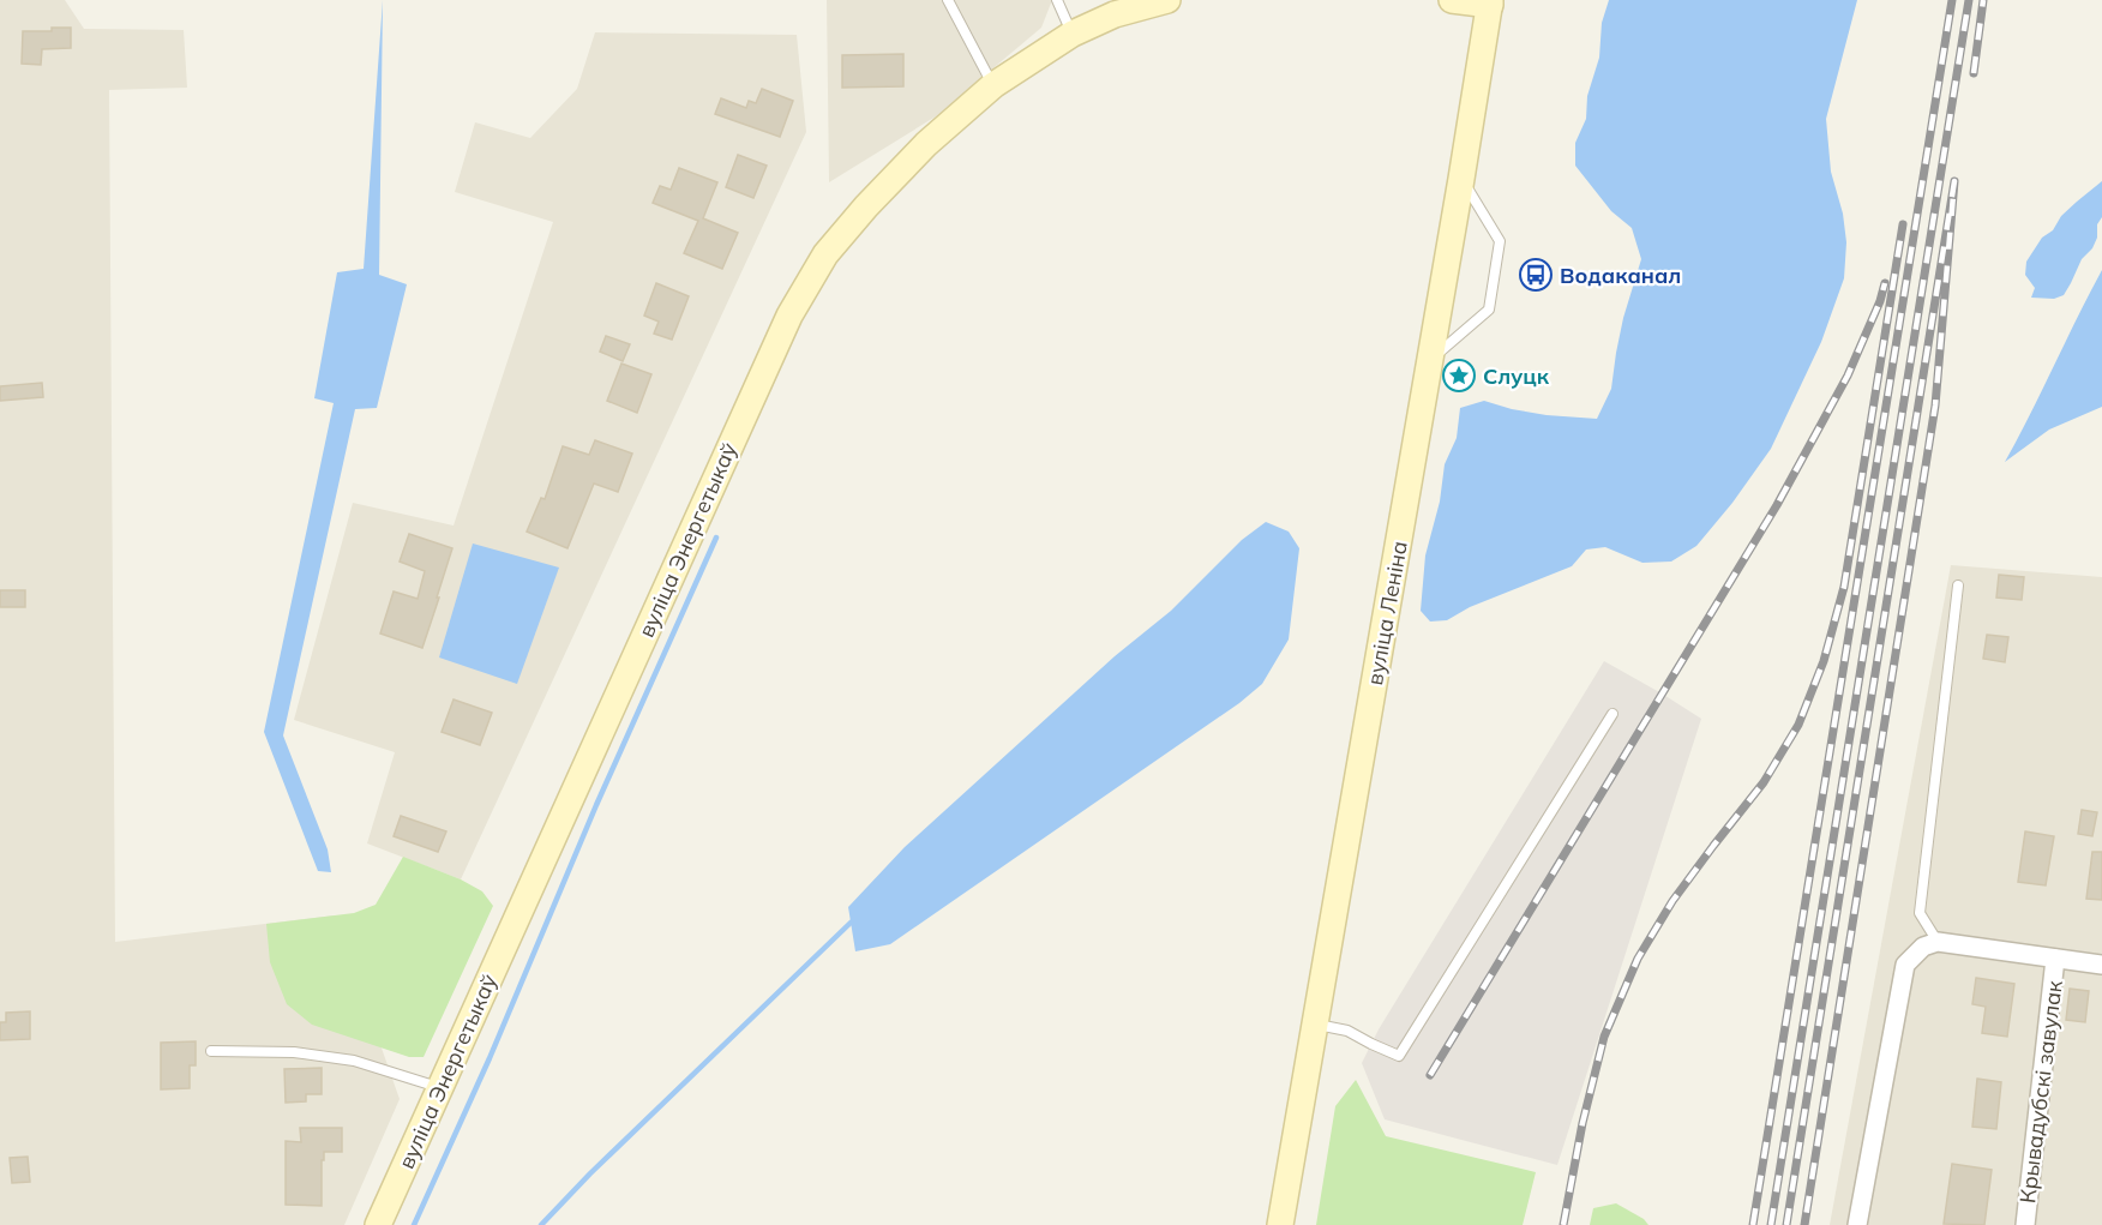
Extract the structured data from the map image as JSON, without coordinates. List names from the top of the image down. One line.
{"streets":{"street":["вуліца Энергетыкаў","вуліца Леніна","Крывадубскі завулак"]},"places":{"bus stop":["Водаканал"],"place":["Слуцк"]}}
